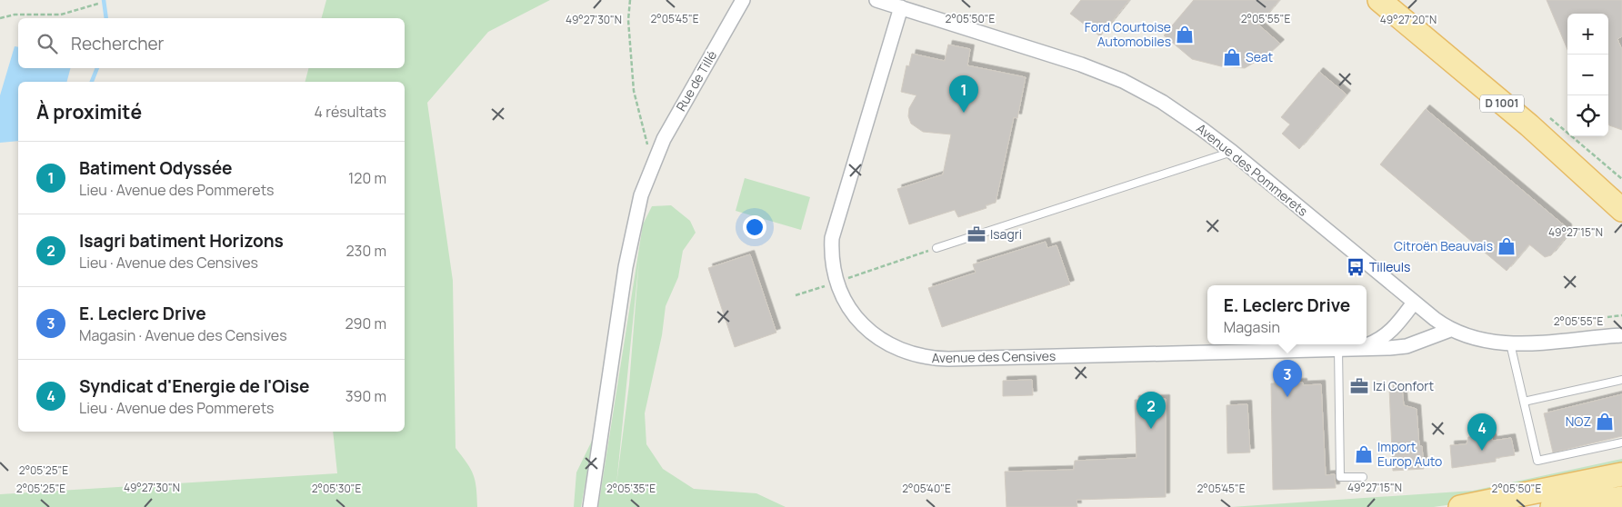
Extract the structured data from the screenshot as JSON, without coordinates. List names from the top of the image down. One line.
{"streets":{"main road":["D 1001"],"street":["Rue de Tillé","Avenue des Pommerets","Avenue des Censives"]},"crossings":[["Avenue des Pommerets","Avenue des Censives"]],"places":{"shop":["Ford Courtoise Automobiles","Seat","Citroën Beauvais","NOZ","Import Europ Auto"],"office":["Isagri","Izi Confort"],"bus stop":["Tilleuls"]},"page":{"map_buttons":["+","−"],"search":"Rechercher","pins":["1","3","2","4"],"heading":["À proximité","4 résultats"],"list":[{"mark":"1","name":"Batiment Odyssée","note":"Lieu · Avenue des Pommerets","value":"120 m"},{"mark":"2","name":"Isagri batiment Horizons","note":"Lieu · Avenue des Censives","value":"230 m"},{"mark":"3","name":"E. Leclerc Drive","note":"Magasin · Avenue des Censives","value":"290 m"},{"mark":"4","name":"Syndicat d'Energie de l'Oise","note":"Lieu · Avenue des Pommerets","value":"390 m"}],"popup":["E. Leclerc Drive","Magasin"]},"coordinates":["2°05'45\"E","2°05'50\"E","2°05'55\"E","49°27'30\"N","49°27'20\"N","49°27'15\"N","2°05'25\"E","2°05'30\"E","2°05'35\"E","2°05'40\"E"]}
